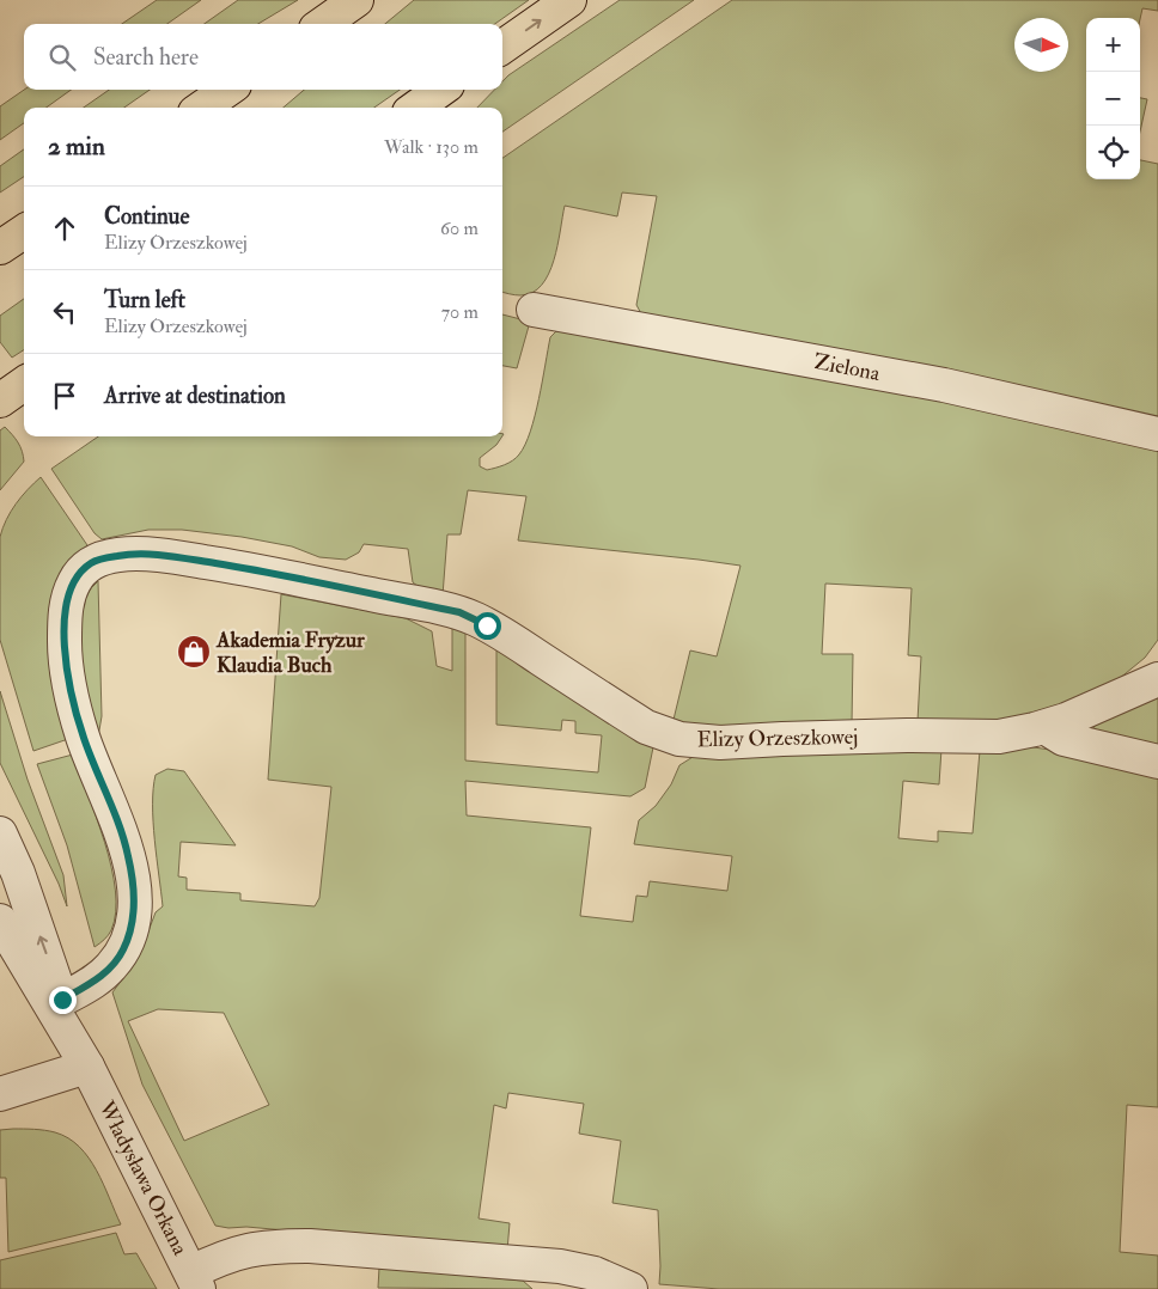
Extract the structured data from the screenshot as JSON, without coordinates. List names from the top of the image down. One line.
{"streets":{"street":["Zielona","Elizy Orzeszkowej","Władysława Orkana"]},"crossings":[["Elizy Orzeszkowej","Władysława Orkana"]],"places":{"shop":["Akademia Fryzur Klaudia Buch"]},"north":"right","page":{"map_buttons":["+","−"],"search":"Search here","heading":["2 min","Walk · 130 m"],"list":[["Continue","Elizy Orzeszkowej","60 m"],["Turn left","Elizy Orzeszkowej","70 m"],"Arrive at destination"]}}
